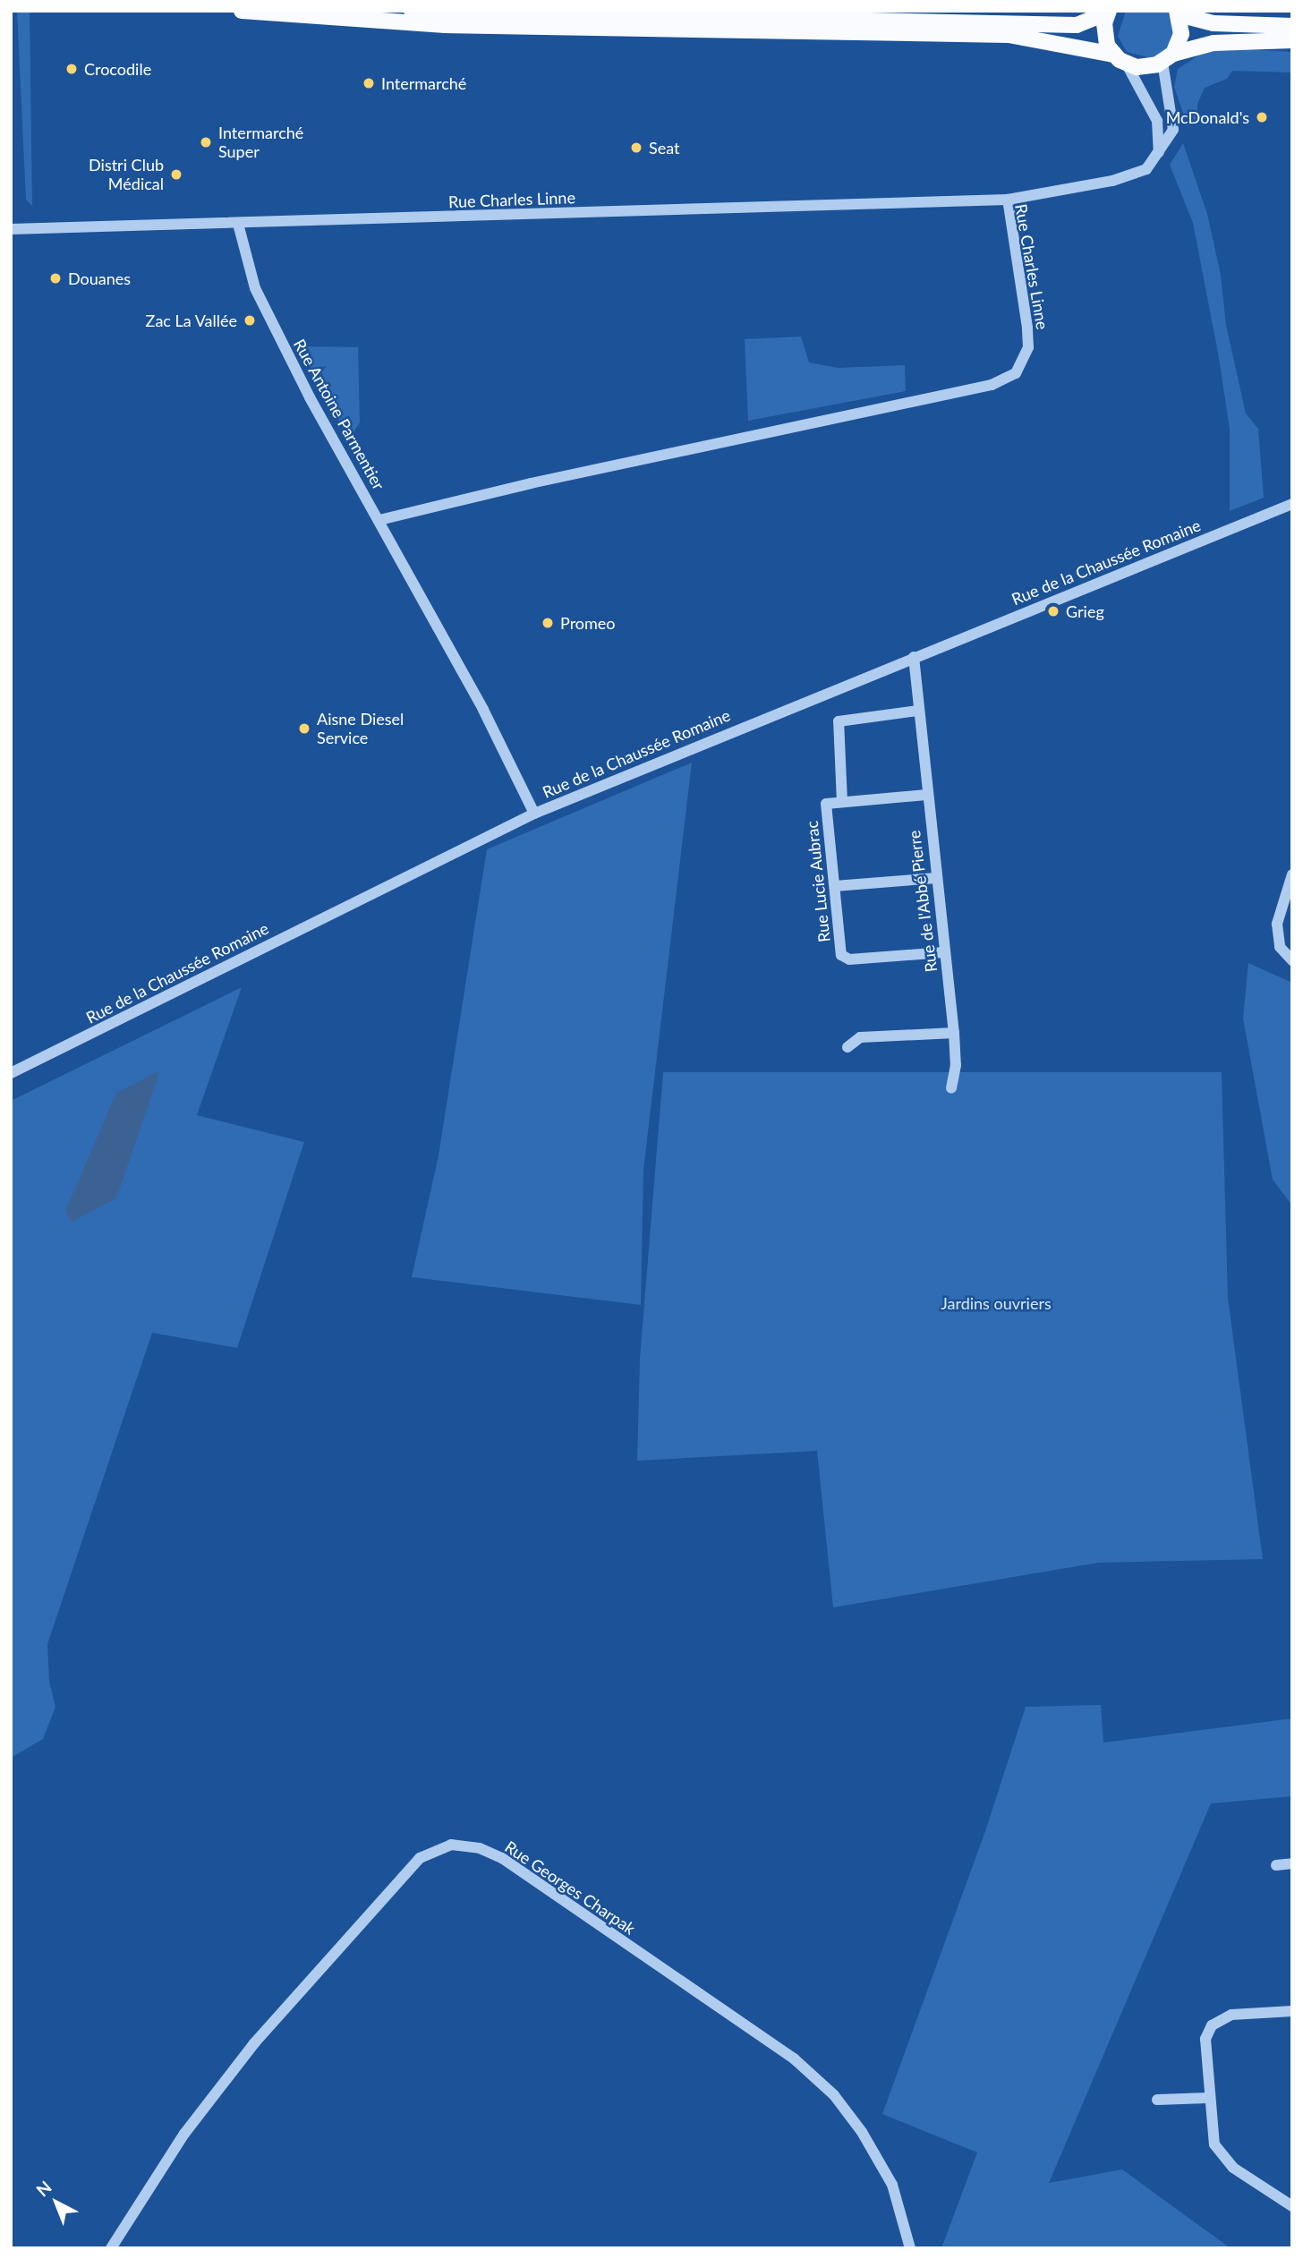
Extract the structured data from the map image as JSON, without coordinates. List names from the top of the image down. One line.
{"streets":{"street":["Rue Charles Linne","Rue Antoine Parmentier","Rue de la Chaussée Romaine","Rue Lucie Aubrac","Rue de l'Abbé Pierre","Rue Georges Charpak"]},"crossings":[["Rue Charles Linne","Rue Antoine Parmentier"],["Rue Antoine Parmentier","Rue de la Chaussée Romaine"],["Rue de la Chaussée Romaine","Rue de l'Abbé Pierre"],["Rue Lucie Aubrac","Rue de l'Abbé Pierre"]],"parks":["Jardins ouvriers"],"places":["Crocodile","Intermarché","McDonald's","Intermarché Super","Seat","Distri Club Médical","Douanes","Zac La Vallée","Grieg","Promeo","Aisne Diesel Service"],"north":"top left"}
